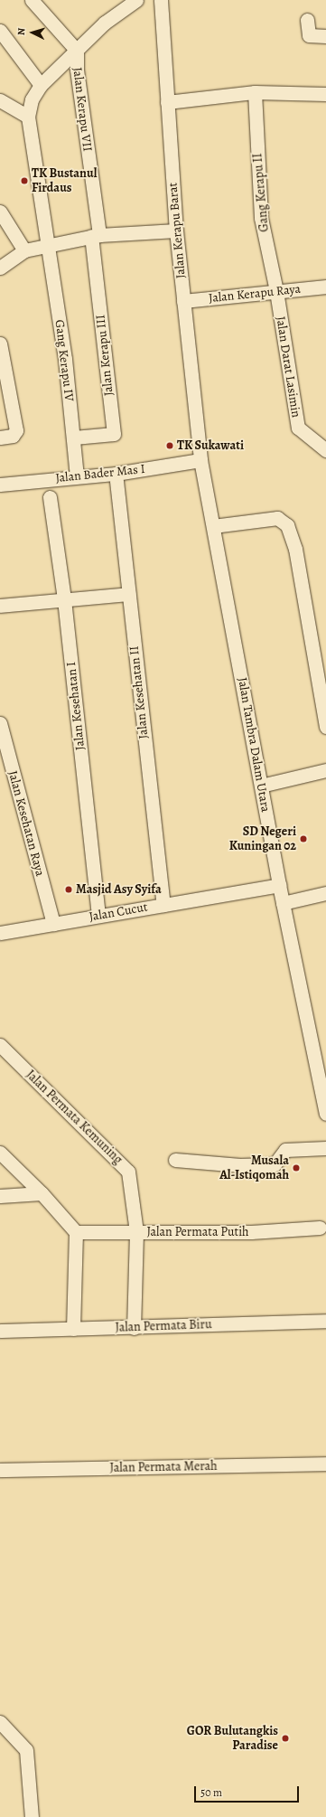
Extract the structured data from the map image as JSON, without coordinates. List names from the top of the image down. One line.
{"streets":{"street":["Jalan Kerapu VII","Gang Kerapu II","Jalan Kerapu Barat","Jalan Kerapu Raya","Jalan Kerapu III","Gang Kerapu IV","Jalan Darat Lasimin","Jalan Bader Mas I","Jalan Kesehatan II","Jalan Kesehatan I","Jalan Tambra Dalam Utara","Jalan Kesehatan Raya","Jalan Cucut","Jalan Permata Kemuning","Jalan Permata Putih","Jalan Permata Biru","Jalan Permata Merah"]},"crossings":[["Jalan Kerapu VII","Jalan Kerapu III"],["Gang Kerapu II","Jalan Kerapu Raya"],["Gang Kerapu II","Jalan Darat Lasimin"],["Jalan Kerapu Barat","Jalan Kerapu Raya"],["Jalan Kerapu Barat","Jalan Bader Mas I"],["Jalan Kerapu Barat","Jalan Tambra Dalam Utara"],["Jalan Kerapu Raya","Jalan Darat Lasimin"],["Jalan Kerapu III","Gang Kerapu IV"],["Gang Kerapu IV","Jalan Bader Mas I"],["Jalan Bader Mas I","Jalan Tambra Dalam Utara"],["Jalan Kesehatan II","Jalan Cucut"],["Jalan Kesehatan I","Jalan Cucut"],["Jalan Tambra Dalam Utara","Jalan Cucut"],["Jalan Kesehatan Raya","Jalan Cucut"],["Jalan Permata Kemuning","Jalan Permata Putih"],["Jalan Permata Kemuning","Jalan Permata Biru"]],"places":["TK Bustanul Firdaus","TK Sukawati","SD Negeri Kuningan 02","Masjid Asy Syifa","Musala Al-Istiqomah","GOR Bulutangkis Paradise"],"scale_bar":"50 m","north":"left"}
